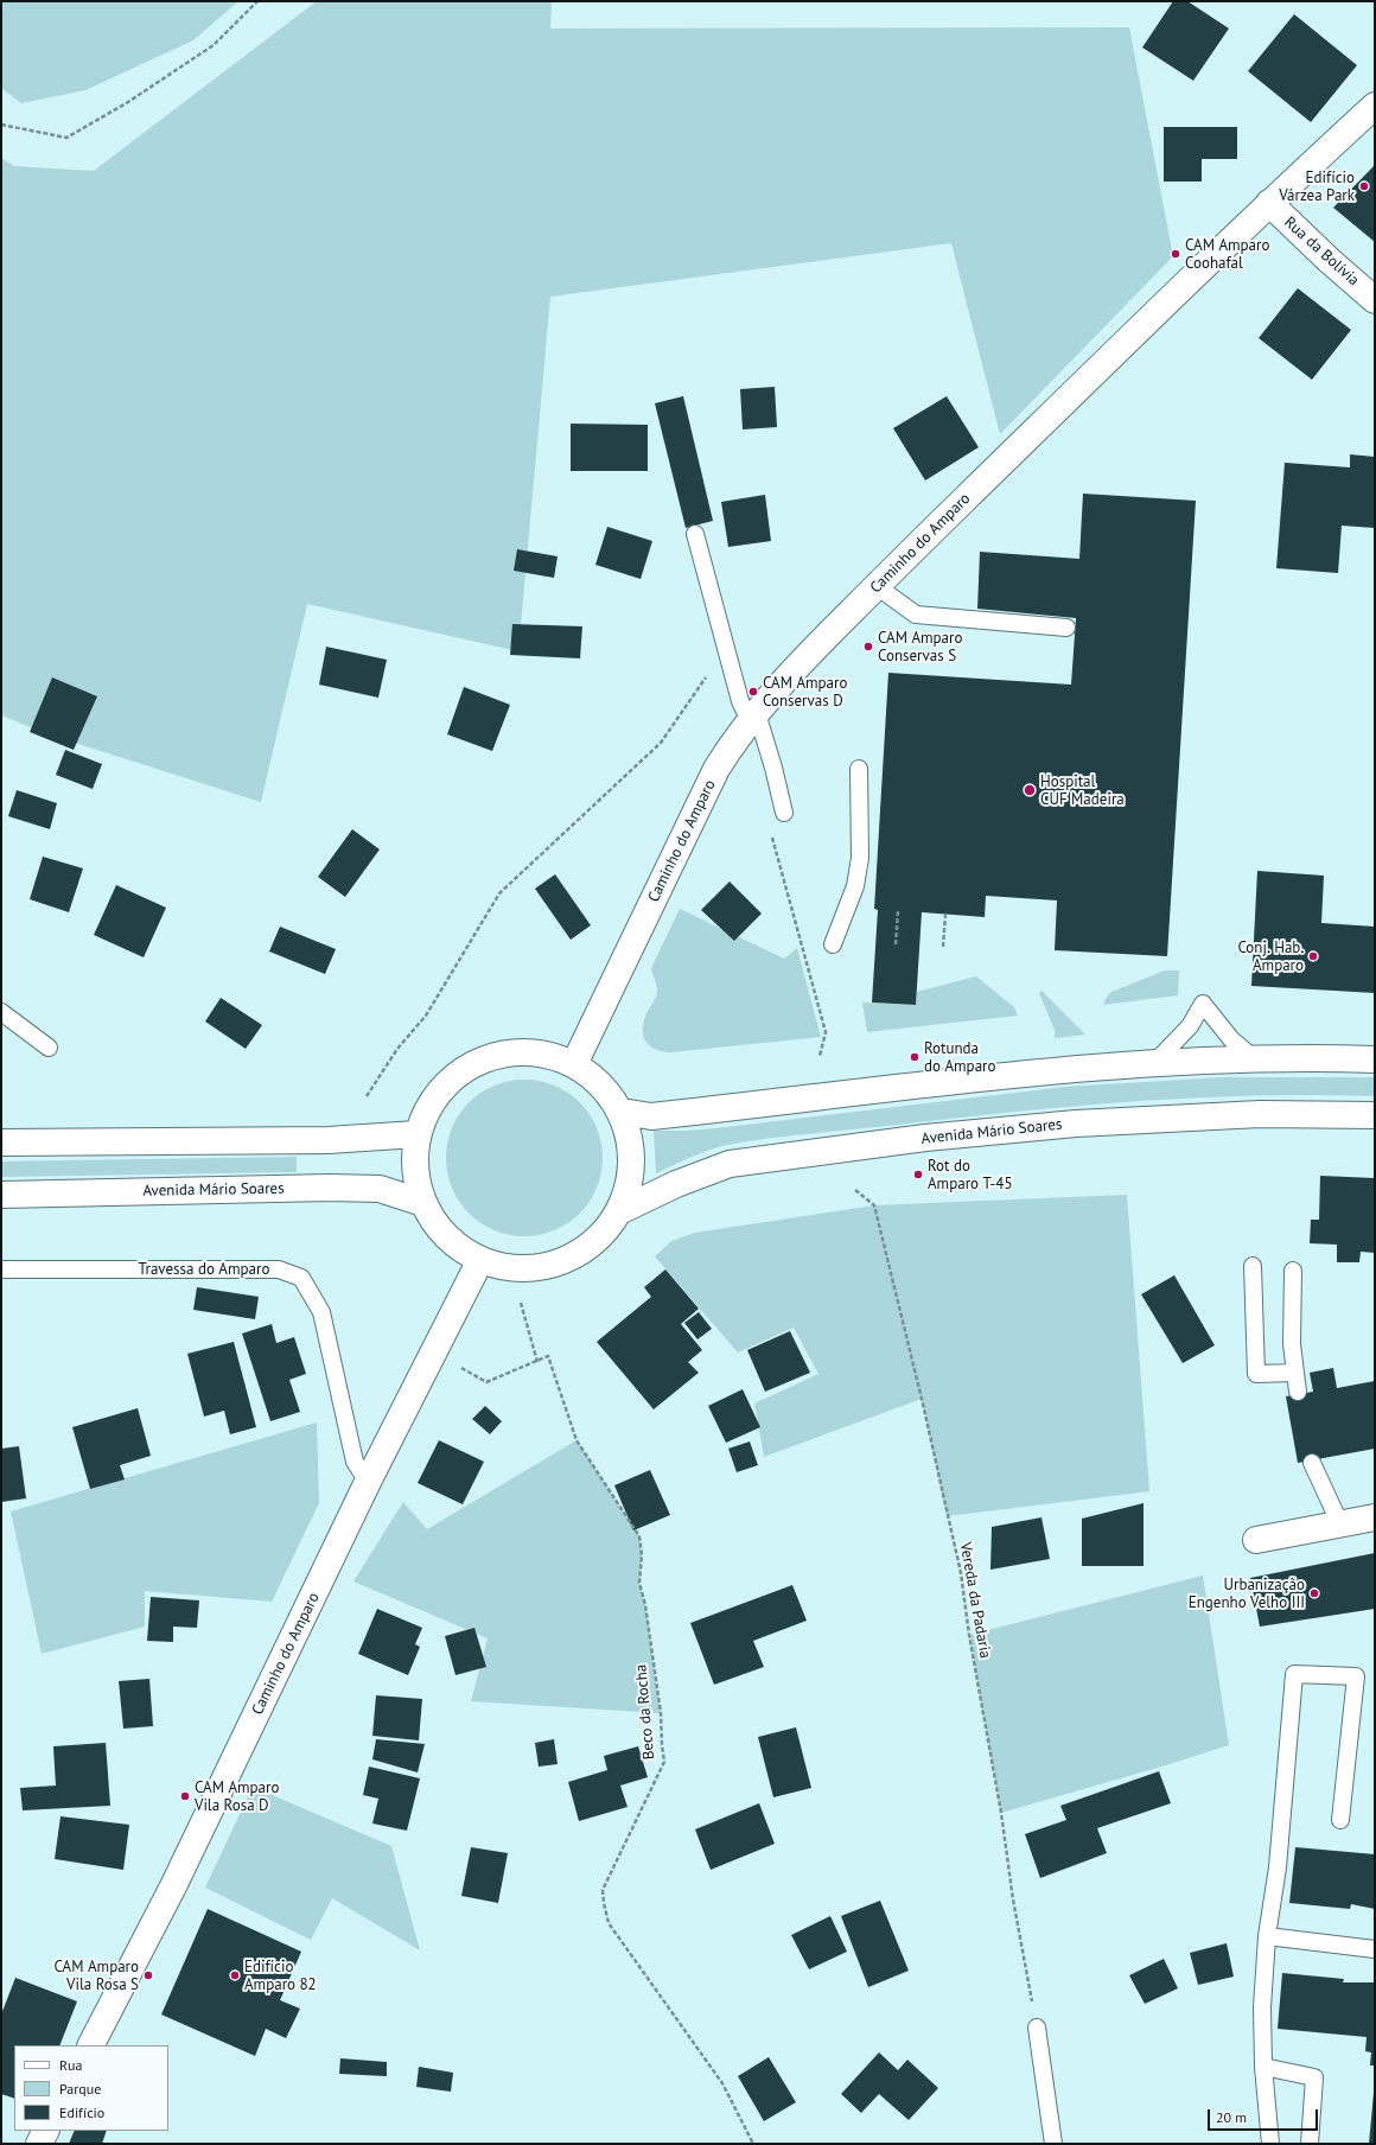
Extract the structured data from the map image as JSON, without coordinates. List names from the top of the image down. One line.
{"streets":{"main road":["Rua da Bolívia","Caminho do Amparo","Avenida Mário Soares"],"lane":["Travessa do Amparo"],"path":["Vereda da Padaria","Beco da Rocha"]},"crossings":[["Rua da Bolívia","Caminho do Amparo"],["Caminho do Amparo","Travessa do Amparo"]],"places":["Edifício Várzea Park","CAM Amparo Coohafal","CAM Amparo Conservas S","CAM Amparo Conservas D","Hospital CUF Madeira","Conj. Hab. Amparo","Rotunda do Amparo","Rot do Amparo T-45","Urbanização Engenho Velho III","CAM Amparo Vila Rosa D","CAM Amparo Vila Rosa S","Edifício Amparo 82"],"legend":["Rua","Parque","Edifício"],"scale_bar":"20 m"}
